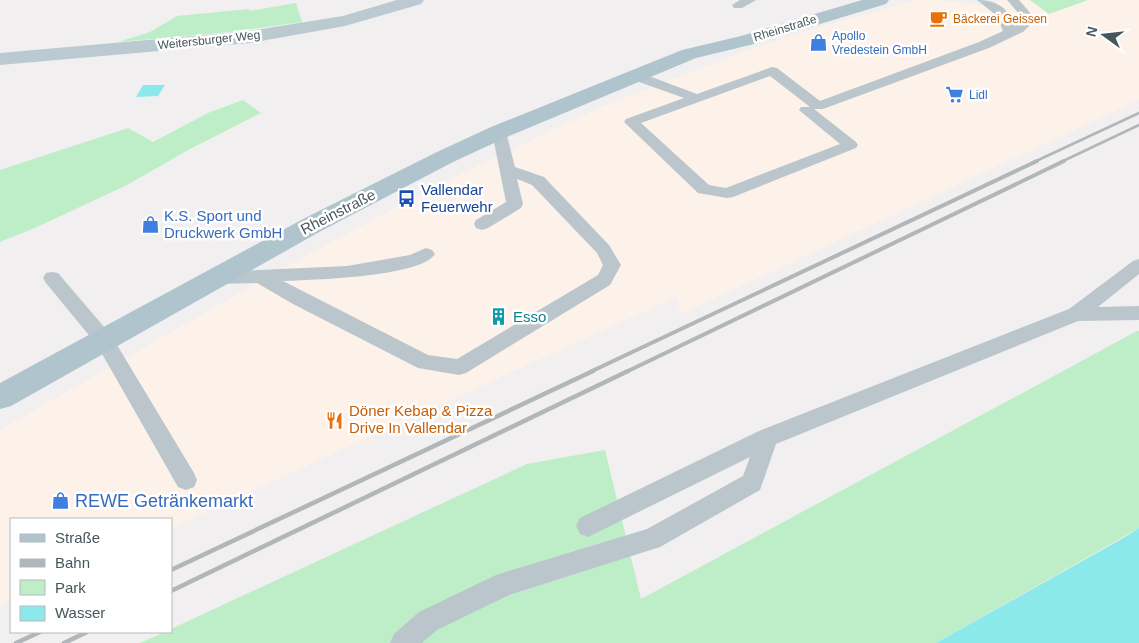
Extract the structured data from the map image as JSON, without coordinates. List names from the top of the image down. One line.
{"streets":{"main road":["Rheinstraße"],"street":["Weitersburger Weg"]},"places":{"cafe":["Bäckerei Geissen"],"shop":["Apollo Vredestein GmbH","K.S. Sport und Druckwerk GmbH","REWE Getränkemarkt"],"supermarket":["Lidl"],"bus stop":["Vallendar Feuerwehr"],"building":["Esso"],"restaurant":["Döner Kebap & Pizza Drive In Vallendar"]},"legend":["Straße","Bahn","Park","Wasser"],"north":"left"}
